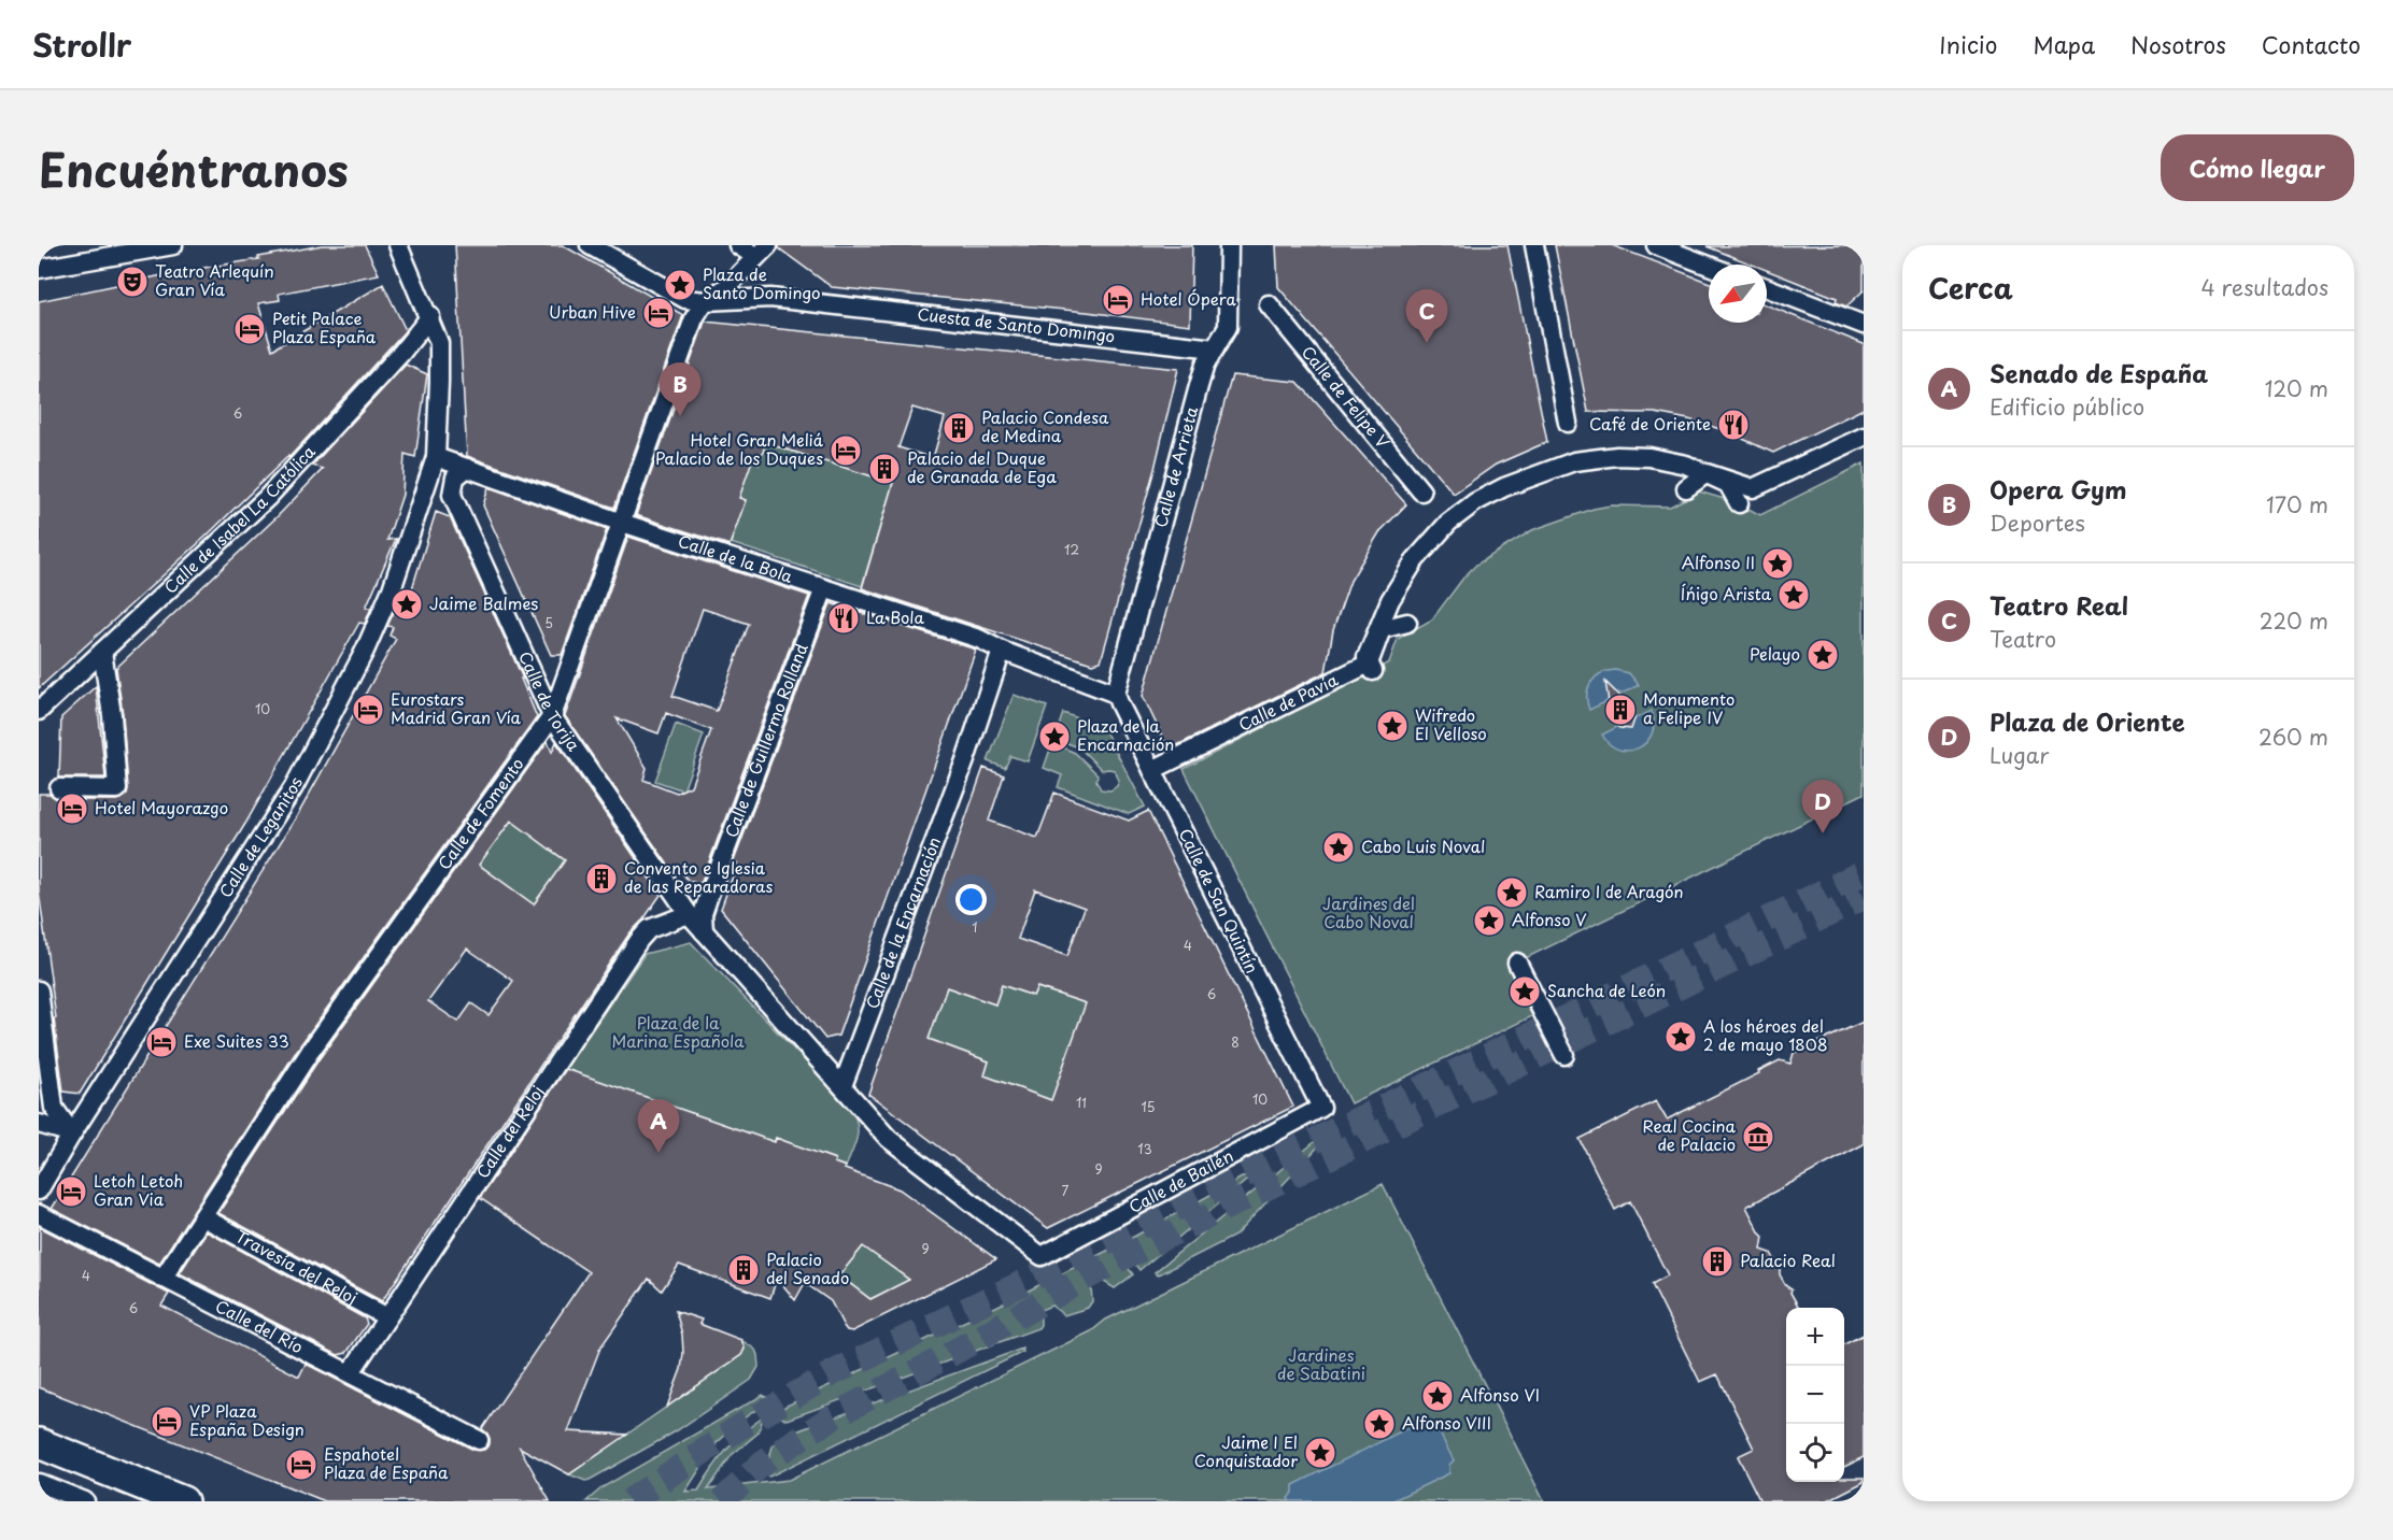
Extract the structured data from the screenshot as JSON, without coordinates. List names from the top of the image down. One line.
{"streets":{"street":["Cuesta de Santo Domingo","Calle de Felipe V","Calle de Arrieta","Calle de Isabel La Católica","Calle de la Bola","Calle de Torija","Calle de Pavía","Calle de Guillermo Rolland","Calle de Fomento","Calle de Leganitos","Calle de San Quintín","Calle de la Encarnación","Calle del Reloj","Calle de Bailén","Travesía del Reloj","Calle del Río"]},"crossings":[["Cuesta de Santo Domingo","Calle de Arrieta"],["Cuesta de Santo Domingo","Calle de Fomento"],["Calle de Arrieta","Calle de San Quintín"],["Calle de la Bola","Calle de Guillermo Rolland"],["Calle de la Bola","Calle de Fomento"],["Calle de la Bola","Calle de Leganitos"],["Calle de la Bola","Calle de la Encarnación"],["Calle de Torija","Calle de Fomento"],["Calle de Torija","Calle del Reloj"],["Calle de Pavía","Calle de San Quintín"],["Calle de Fomento","Travesía del Reloj"],["Calle de Fomento","Calle del Río"],["Calle de San Quintín","Calle de Bailén"],["Calle de la Encarnación","Calle de Bailén"],["Calle del Reloj","Travesía del Reloj"],["Calle del Reloj","Calle del Río"]],"parks":["Jardines del Cabo Noval","Plaza de la Marina Española","Jardines de Sabatini"],"places":{"theatre":["Teatro Arlequín Gran Vía"],"place":["Plaza de Santo Domingo","Alfonso II","Íńigo Arista","Jaime Balmes","Pelayo","Wifredo El Velloso","Plaza de la Encarnación","Cabo Luis Noval","Ramiro I de Aragón","Alfonso V","Sancha de León","A los héroes del 2 de mayo 1808","Alfonso VI","Alfonso VIII","Jaime I El Conquistador"],"hotel":["Hotel Ópera","Urban Hive","Petit Palace Plaza España","Hotel Gran Meliá Palacio de los Duques","Eurostars Madrid Gran Vía","Hotel Mayorazgo","Exe Suites 33","Letoh Letoh Gran Via","VP Plaza España Design","Espahotel Plaza de España"],"restaurant":["Café de Oriente","La Bola"],"building":["Palacio Condesa de Medina","Palacio del Duque de Granada de Ega","Monumento a Felipe IV","Convento e Iglesia de las Reparadoras","Palacio Real","Palacio del Senado"],"museum":["Real Cocina de Palacio"]},"house_numbers":["6","12","5","10","1","4","6","8","10","11","15","13","9","7","9","4","6"],"north":"bottom left","page":{"header":"Strollr","nav":["Inicio","Mapa","Nosotros","Contacto"],"title":"Encuéntranos","buttons":"Cómo llegar","heading":["Cerca","4 resultados"],"pins":["C","B","D","A"],"list":[{"mark":"A","name":"Senado de España","note":"Edificio público","value":"120 m"},{"mark":"B","name":"Opera Gym","note":"Deportes","value":"170 m"},{"mark":"C","name":"Teatro Real","note":"Teatro","value":"220 m"},{"mark":"D","name":"Plaza de Oriente","note":"Lugar","value":"260 m"}],"map_buttons":["+","−"]}}
